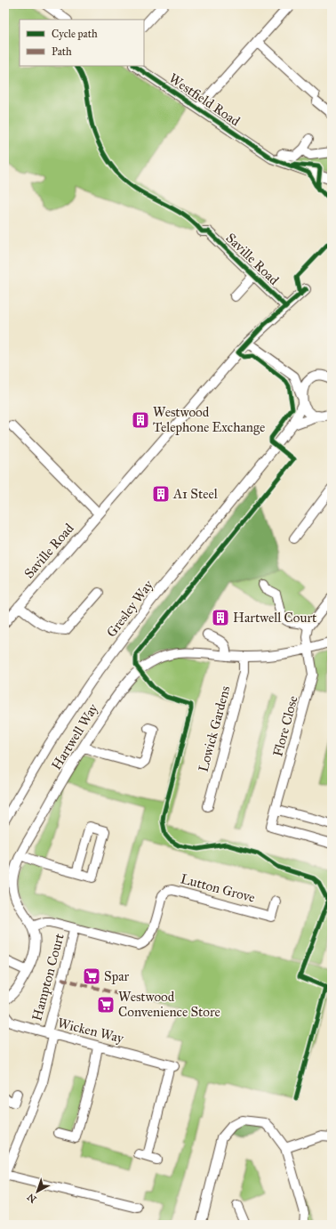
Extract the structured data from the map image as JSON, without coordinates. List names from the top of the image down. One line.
{"streets":{"street":["Westfield Road","Saville Road","Gresley Way","Flore Close","Lowick Gardens","Hartwell Way","Lutton Grove","Hampton Court","Wicken Way"]},"crossings":[["Flore Close","Hartwell Way"],["Lowick Gardens","Hartwell Way"],["Hartwell Way","Lutton Grove"],["Lutton Grove","Hampton Court"],["Hampton Court","Wicken Way"]],"places":{"building":["Westwood Telephone Exchange","A1 Steel","Hartwell Court"],"supermarket":["Spar","Westwood Convenience Store"]},"legend":["Cycle path","Path"],"north":"bottom left"}
